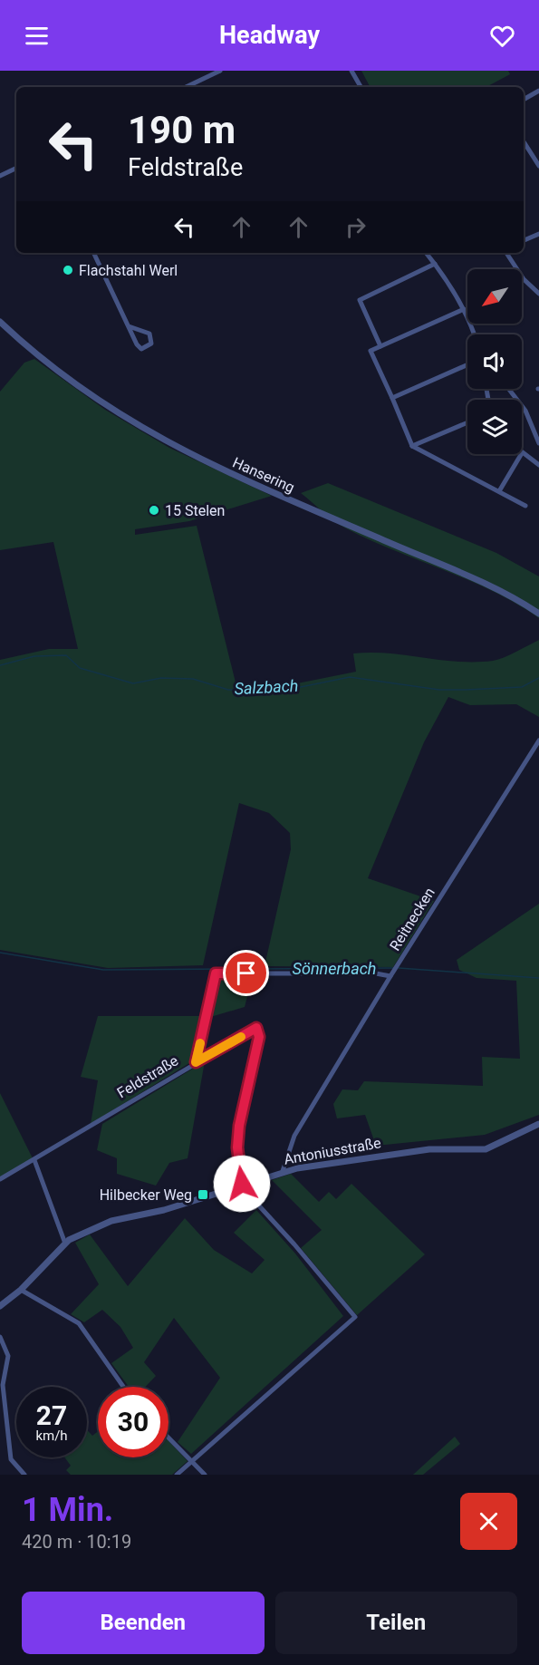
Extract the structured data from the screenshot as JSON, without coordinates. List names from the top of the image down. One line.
{"streets":{"street":["Hansering","Reitnecken","Feldstraße","Antoniusstraße"]},"crossings":[["Reitnecken","Antoniusstraße"],["Feldstraße","Antoniusstraße"]],"water":["Salzbach","Sönnerbach"],"places":{"other":["Flachstahl Werl","15 Stelen"],"transit":["Hilbecker Weg"]},"north":"bottom left","page":{"header":"Headway","turn":["190 m","Feldstraße"],"speed":"27 km/h","limit":"30","heading":["1 Min.","420 m · 10:19"],"buttons":["Beenden","Teilen"]}}
